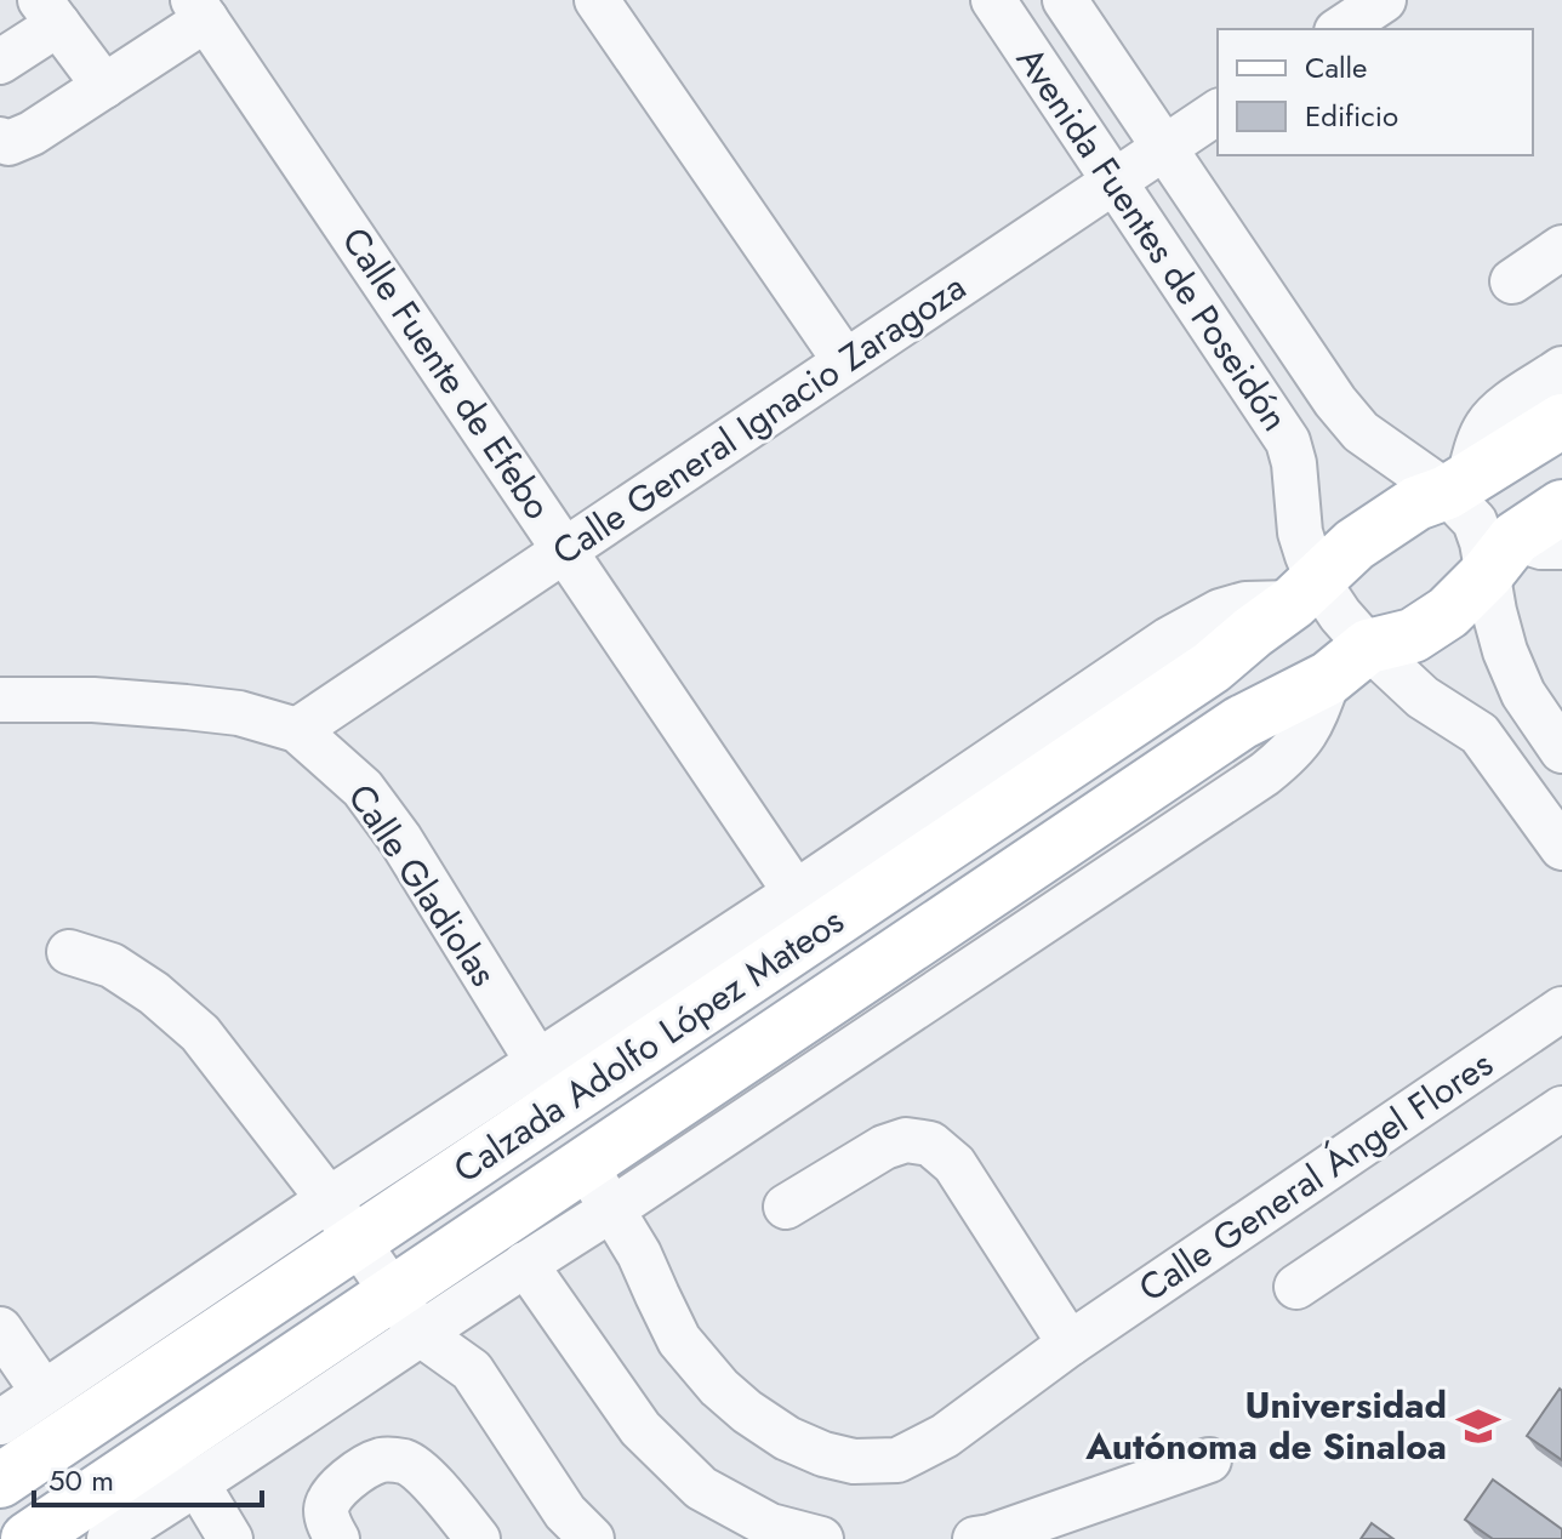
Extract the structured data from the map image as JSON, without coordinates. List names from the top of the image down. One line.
{"streets":{"main road":["Calzada Adolfo López Mateos"],"street":["Avenida Fuentes de Poseidón","Calle Fuente de Efebo","Calle General Ignacio Zaragoza","Calle Gladiolas","Calle General Ángel Flores"]},"crossings":[["Avenida Fuentes de Poseidón","Calle General Ignacio Zaragoza"],["Avenida Fuentes de Poseidón","Calzada Adolfo López Mateos"],["Calle Fuente de Efebo","Calle General Ignacio Zaragoza"],["Calle Fuente de Efebo","Calzada Adolfo López Mateos"],["Calle General Ignacio Zaragoza","Calle Gladiolas"],["Calle Gladiolas","Calzada Adolfo López Mateos"],["Calzada Adolfo López Mateos","Calle General Ángel Flores"]],"places":{"school or university":["Universidad Autónoma de Sinaloa"]},"legend":["Calle","Edificio"],"scale_bar":"50 m"}
